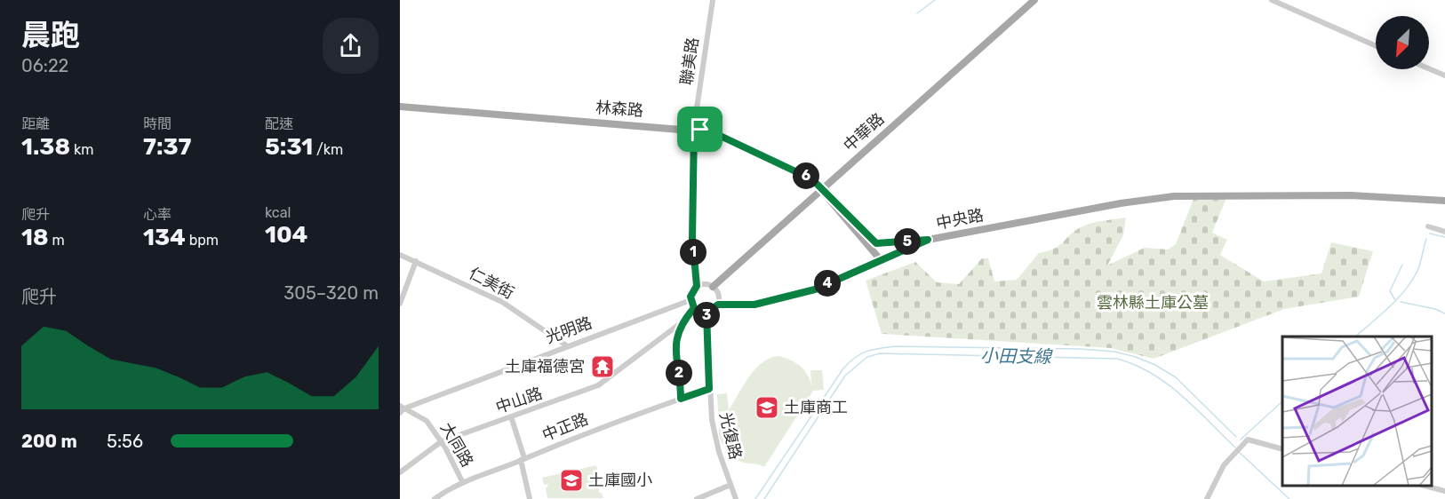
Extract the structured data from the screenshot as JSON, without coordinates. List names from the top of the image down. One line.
{"streets":{"main road":["林森路","中華路","中央路"],"street":["聯美路","仁美街","光明路","中山路","中正路","光復路","大同路"]},"crossings":[["聯美路","林森路"],["聯美路","中華路"],["聯美路","中央路"],["聯美路","光明路"],["聯美路","中山路"],["聯美路","光復路"],["林森路","中華路"],["林森路","中央路"],["中華路","中央路"],["中華路","光明路"],["中華路","中山路"],["中華路","光復路"],["中央路","光明路"],["中央路","中山路"],["中央路","光復路"],["仁美街","光明路"],["光明路","中山路"],["光明路","光復路"],["光明路","大同路"],["中山路","光復路"],["中山路","大同路"],["中正路","光復路"],["中正路","大同路"]],"water":["小田支線"],"parks":["雲林縣土庫公墓"],"places":{"temple":["土庫福德宮"],"school or university":["土庫商工","土庫國小"]},"north":"bottom left","page":{"heading":["晨跑","06:22"],"stats":[["距離","1.38 km"],["時間","7:37"],["配速","5:31 /km"],["爬升","18 m"],["心率","134 bpm"],["kcal","104"]],"pins":["6","5","1","4","3","2"],"chart":["爬升","305–320 m"],"list":[{"name":"200 m","note":"5:56"}]}}
